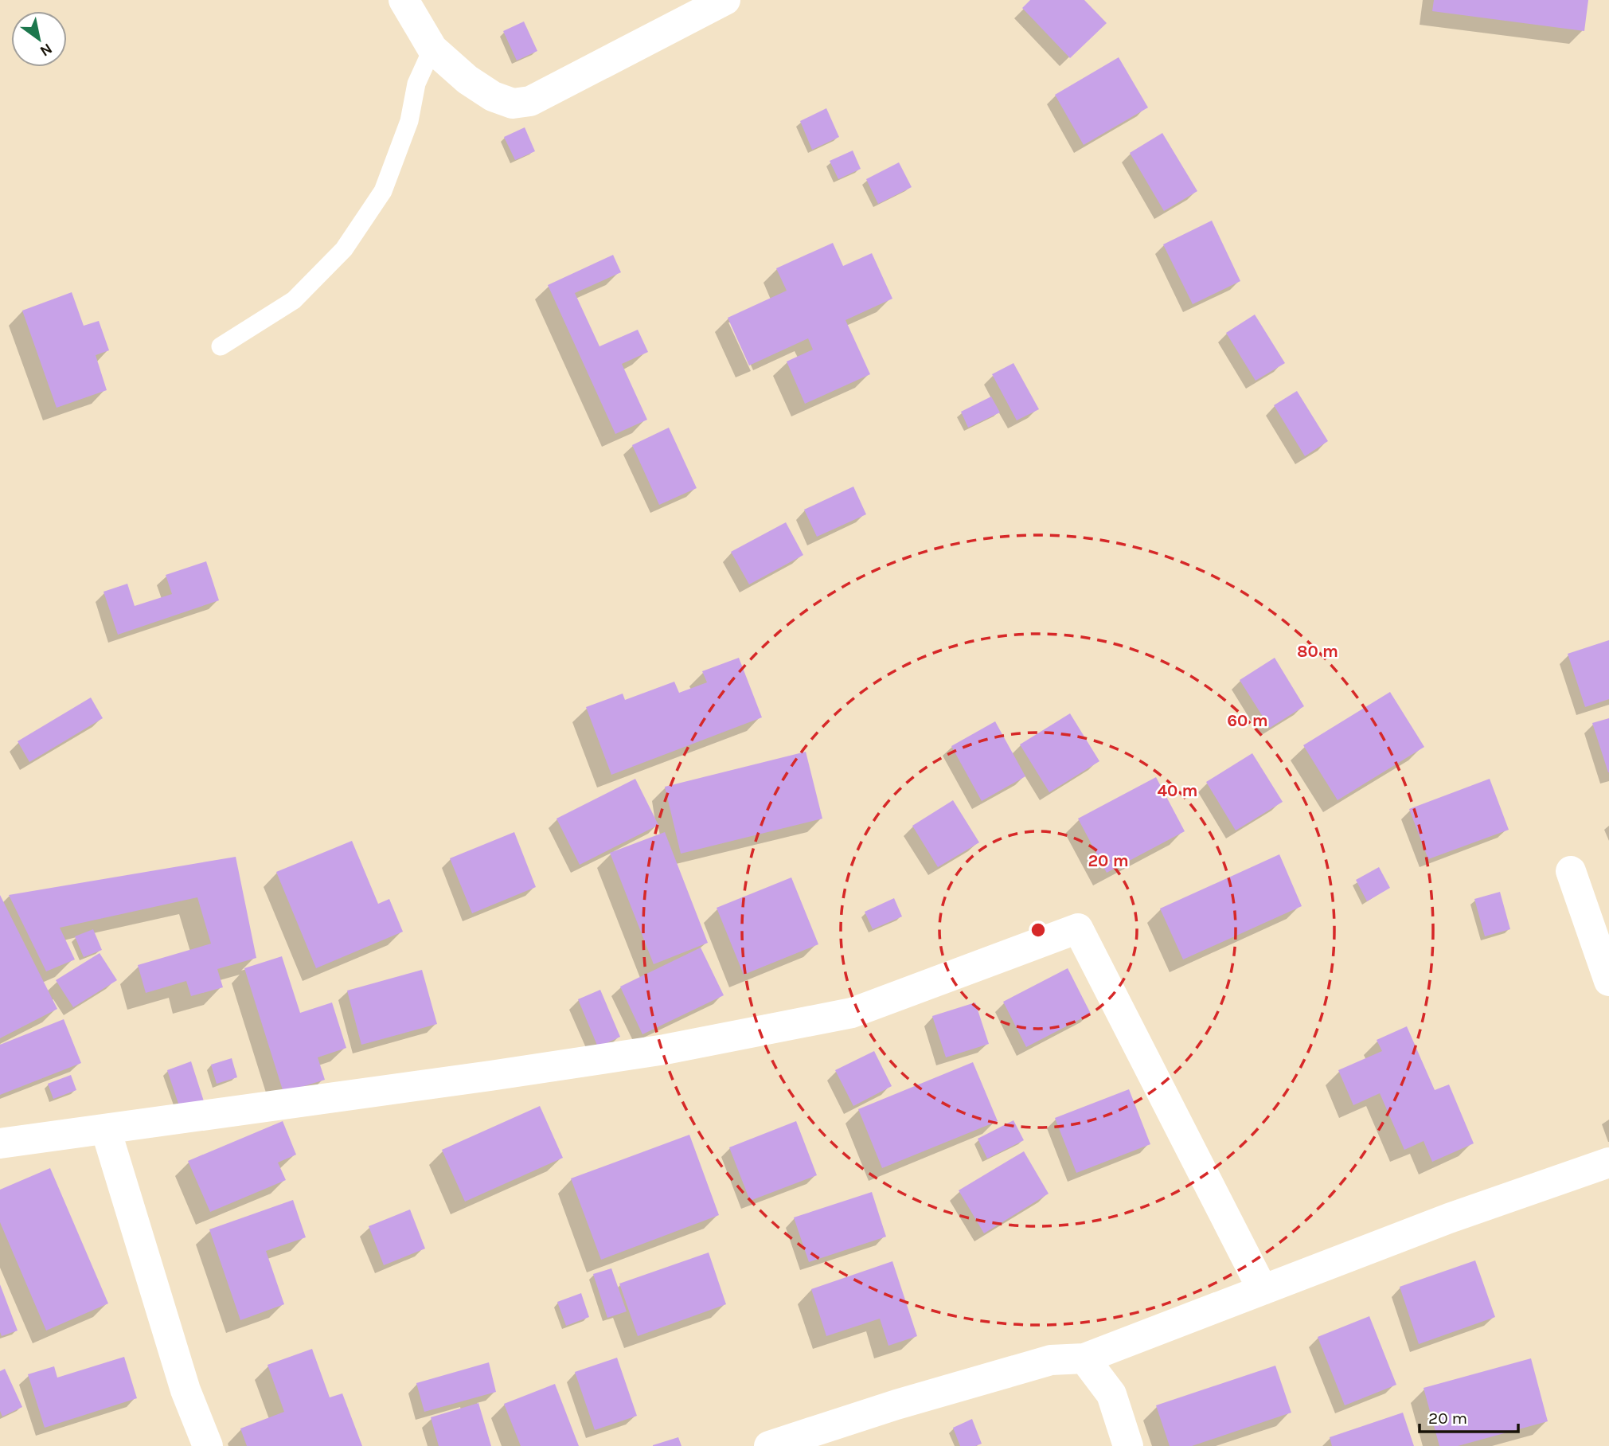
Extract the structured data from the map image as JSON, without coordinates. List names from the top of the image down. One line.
{"scale_bar":"20 m","north":"bottom right","rings":["80 m","60 m","40 m","20 m"]}
